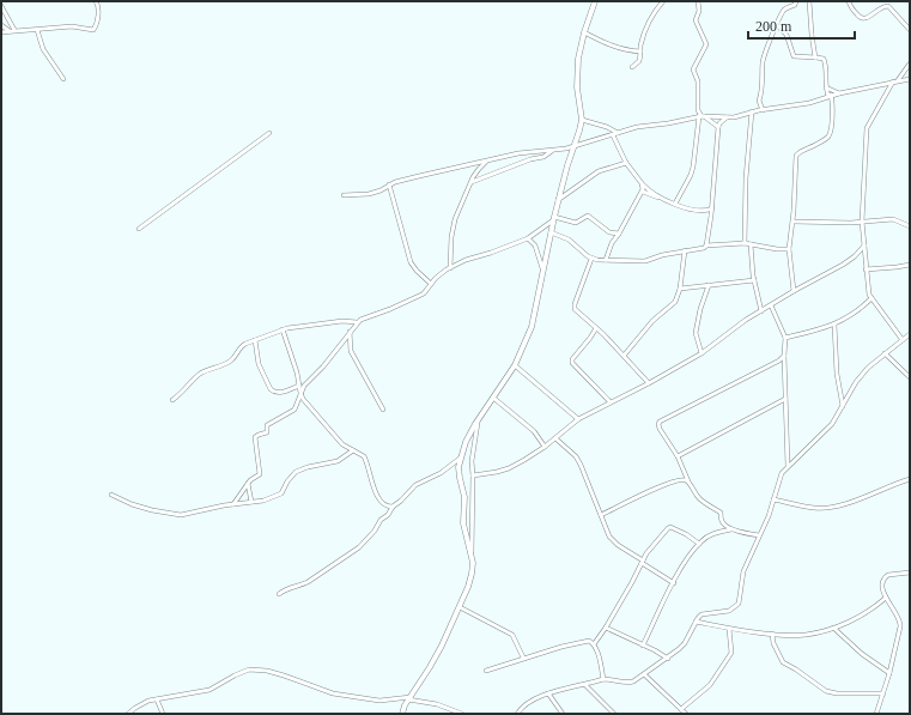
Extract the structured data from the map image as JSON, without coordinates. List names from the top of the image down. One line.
{"scale_bar":"200 m"}
